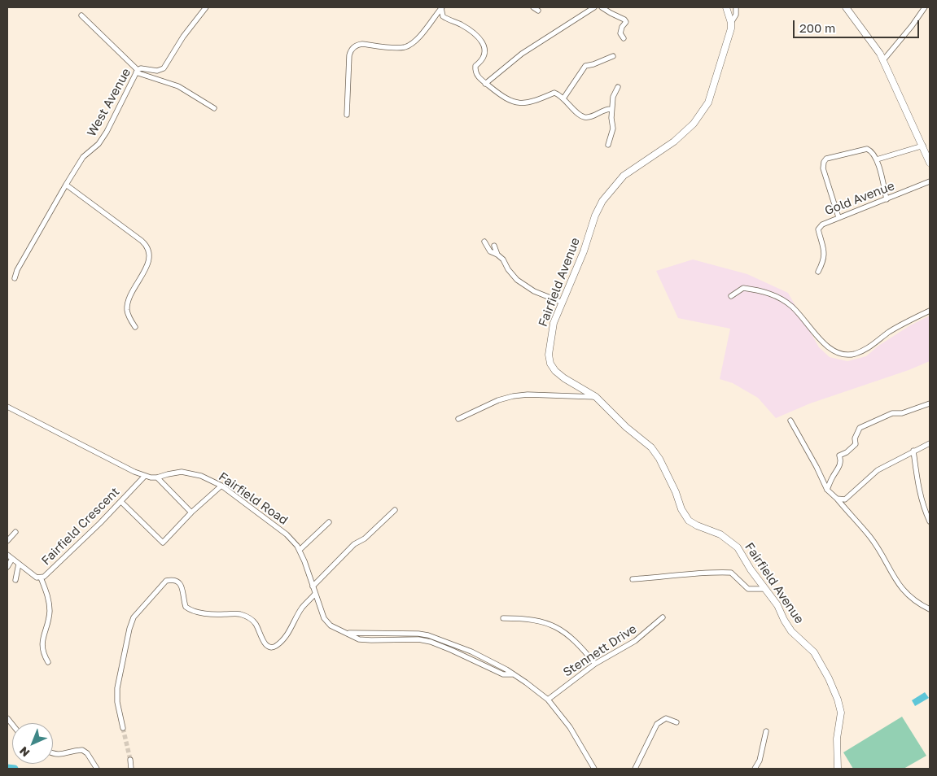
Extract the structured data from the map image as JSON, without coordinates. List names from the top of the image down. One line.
{"streets":{"street":["West Avenue","Gold Avenue","Fairfield Avenue","Fairfield Road","Fairfield Crescent","Stennett Drive"]},"crossings":[["Fairfield Road","Fairfield Crescent"],["Fairfield Road","Stennett Drive"]],"scale_bar":"200 m","north":"bottom left"}
